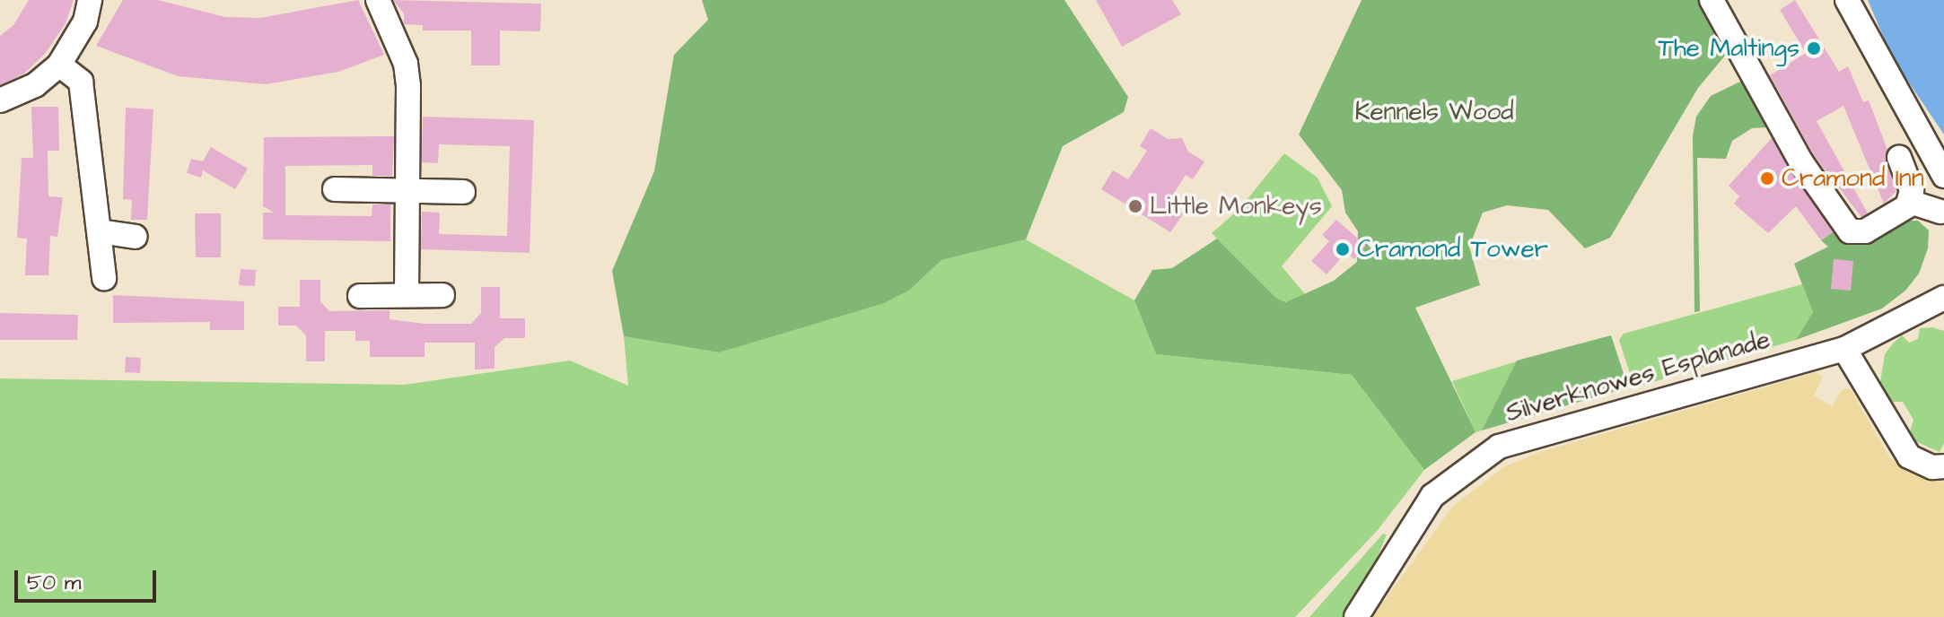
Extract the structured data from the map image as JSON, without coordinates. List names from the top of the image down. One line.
{"streets":{"street":["Silverknowes Esplanade"]},"parks":["Kennels Wood"],"places":["The Maltings","Cramond Inn","Little Monkeys","Cramond Tower"],"scale_bar":"50 m"}
